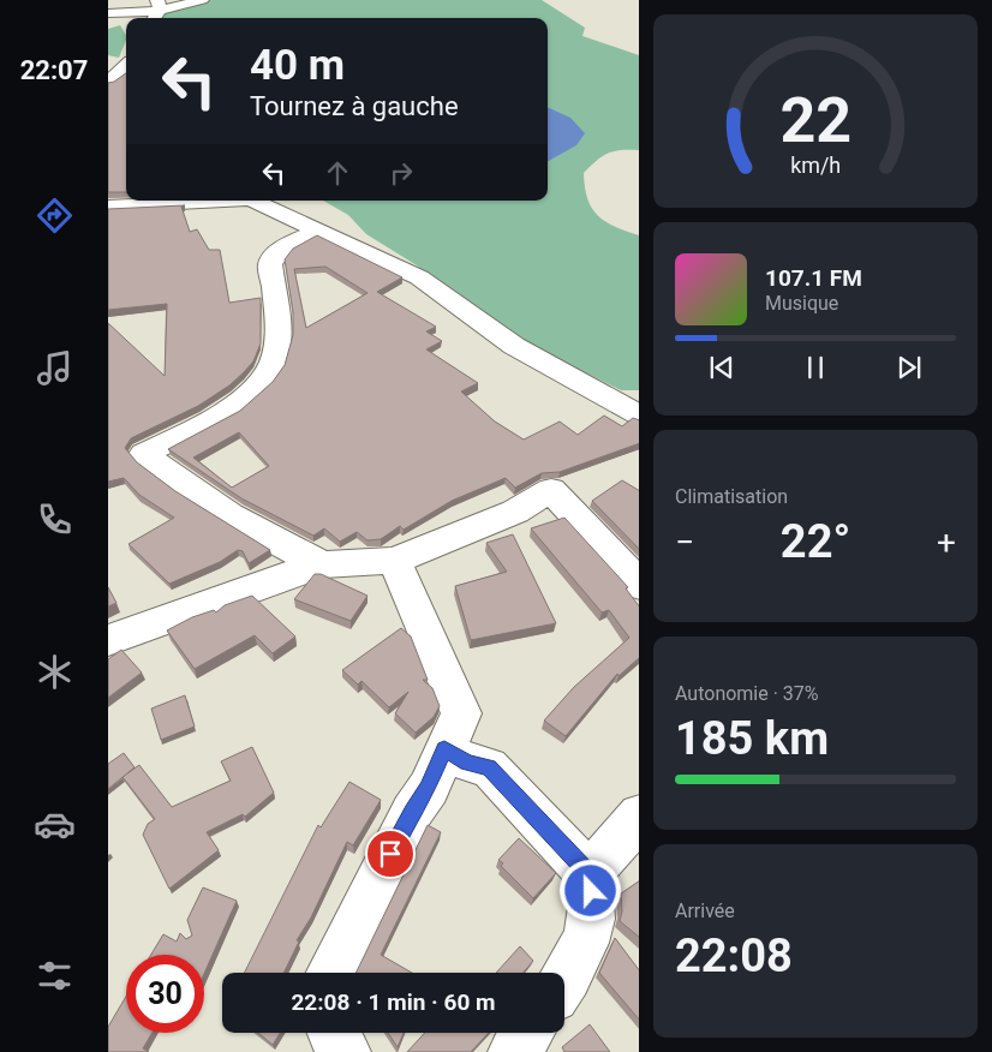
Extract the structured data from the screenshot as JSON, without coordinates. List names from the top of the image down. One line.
{"page":{"tabs":"22:07","turn":["40 m","Tournez à gauche"],"song":["107.1 FM","Musique"],"tile":["Climatisation",["Autonomie · 37%","185 km"],["Arrivée","22:08"]],"heat":["−","22°","+"],"limit":"30","trip":"22:08 · 1 min · 60 m","gauge":["22","km/h"]}}
